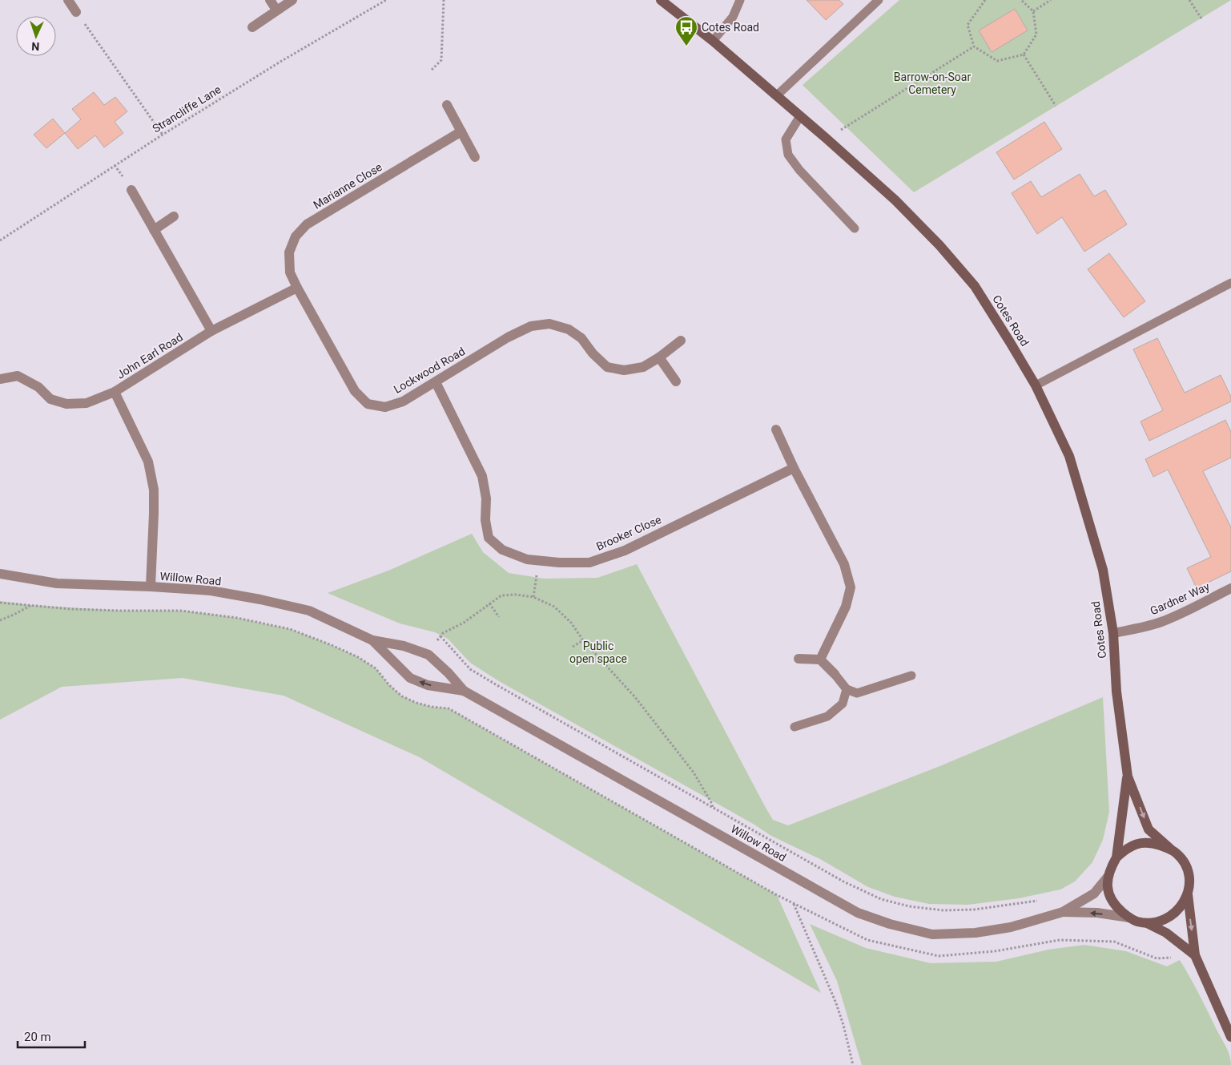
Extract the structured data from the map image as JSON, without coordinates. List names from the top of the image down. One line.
{"streets":{"street":["Marianne Close","Cotes Road","John Earl Road","Lockwood Road","Brooker Close","Willow Road","Gardner Way"],"path":["Strancliffe Lane"]},"crossings":[["Marianne Close","Lockwood Road"],["Cotes Road","Willow Road"],["Cotes Road","Gardner Way"],["John Earl Road","Willow Road"],["Lockwood Road","Brooker Close"]],"parks":["Barrow-on-Soar Cemetery","Public open space"],"places":{"bus stop":["Cotes Road"]},"scale_bar":"20 m","north":"bottom"}
